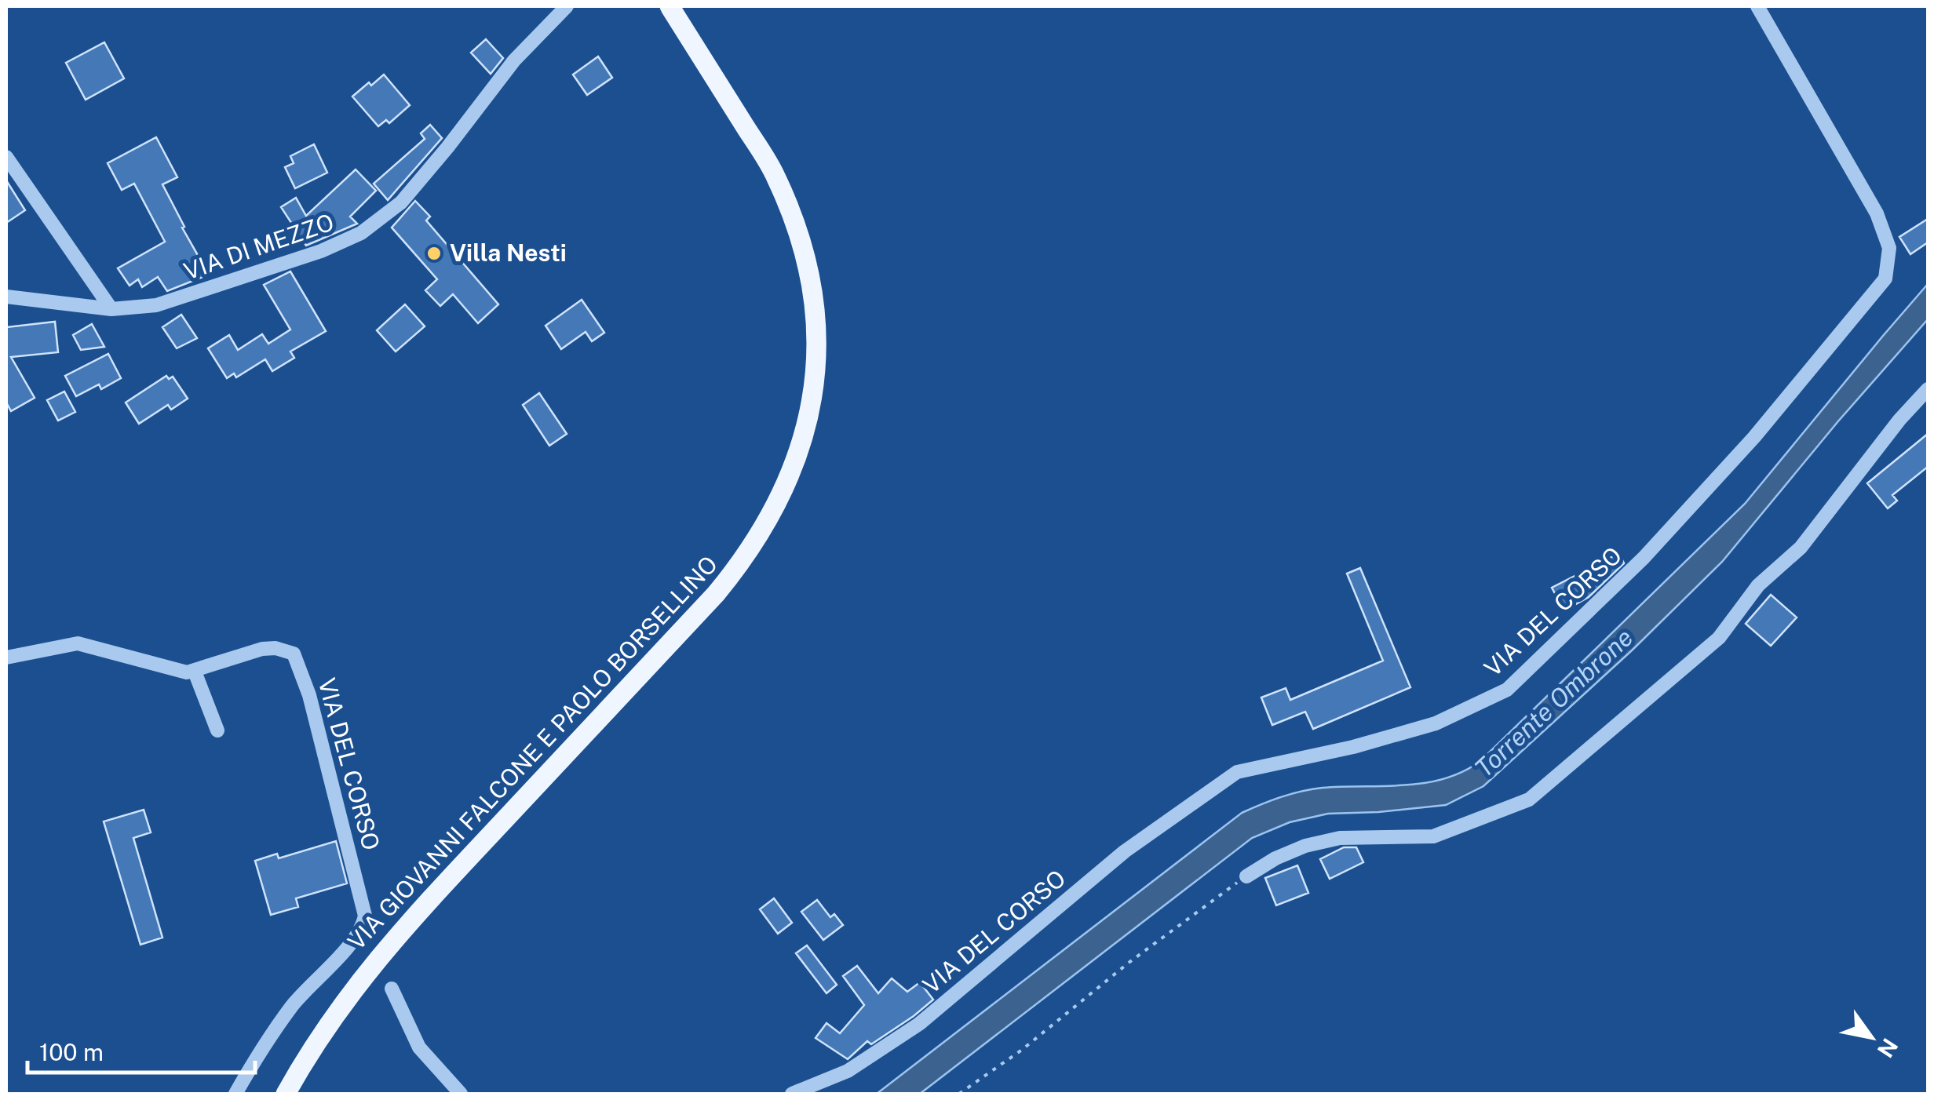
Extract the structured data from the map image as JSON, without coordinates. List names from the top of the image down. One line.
{"streets":{"main road":["VIA GIOVANNI FALCONE E PAOLO BORSELLINO"],"street":["VIA DI MEZZO","VIA DEL CORSO"]},"water":["Torrente Ombrone"],"places":["Villa Nesti"],"scale_bar":"100 m","north":"bottom right"}
